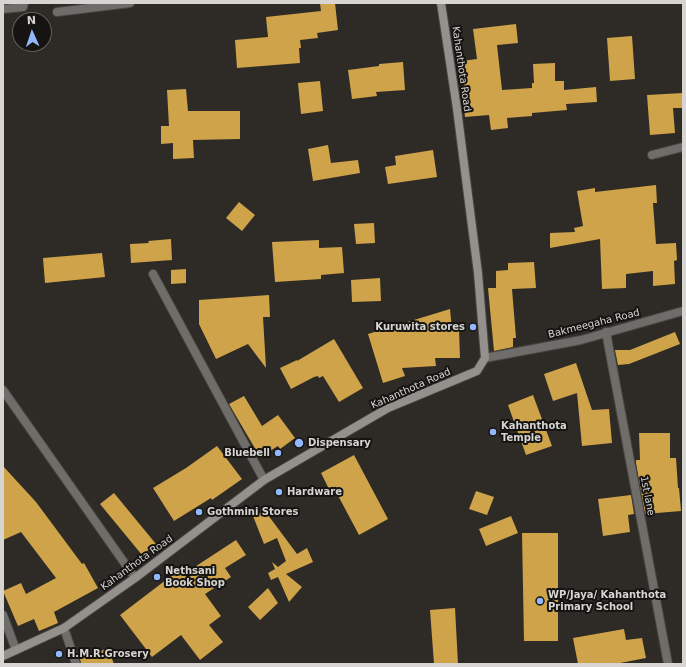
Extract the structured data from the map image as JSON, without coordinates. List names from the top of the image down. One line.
{"streets":{"main road":["Kahanthota Road"],"street":["Bakmeegaha Road","1st lane"]},"crossings":[["Kahanthota Road","Bakmeegaha Road"],["Bakmeegaha Road","1st lane"]],"places":["Kuruwita stores","Kahanthota Temple","Dispensary","Bluebell","Hardware","Gothmini Stores","Nethsani Book Shop","WP/Jaya/ Kahanthota Primary School","H.M.R.Grosery"],"north":"top"}
